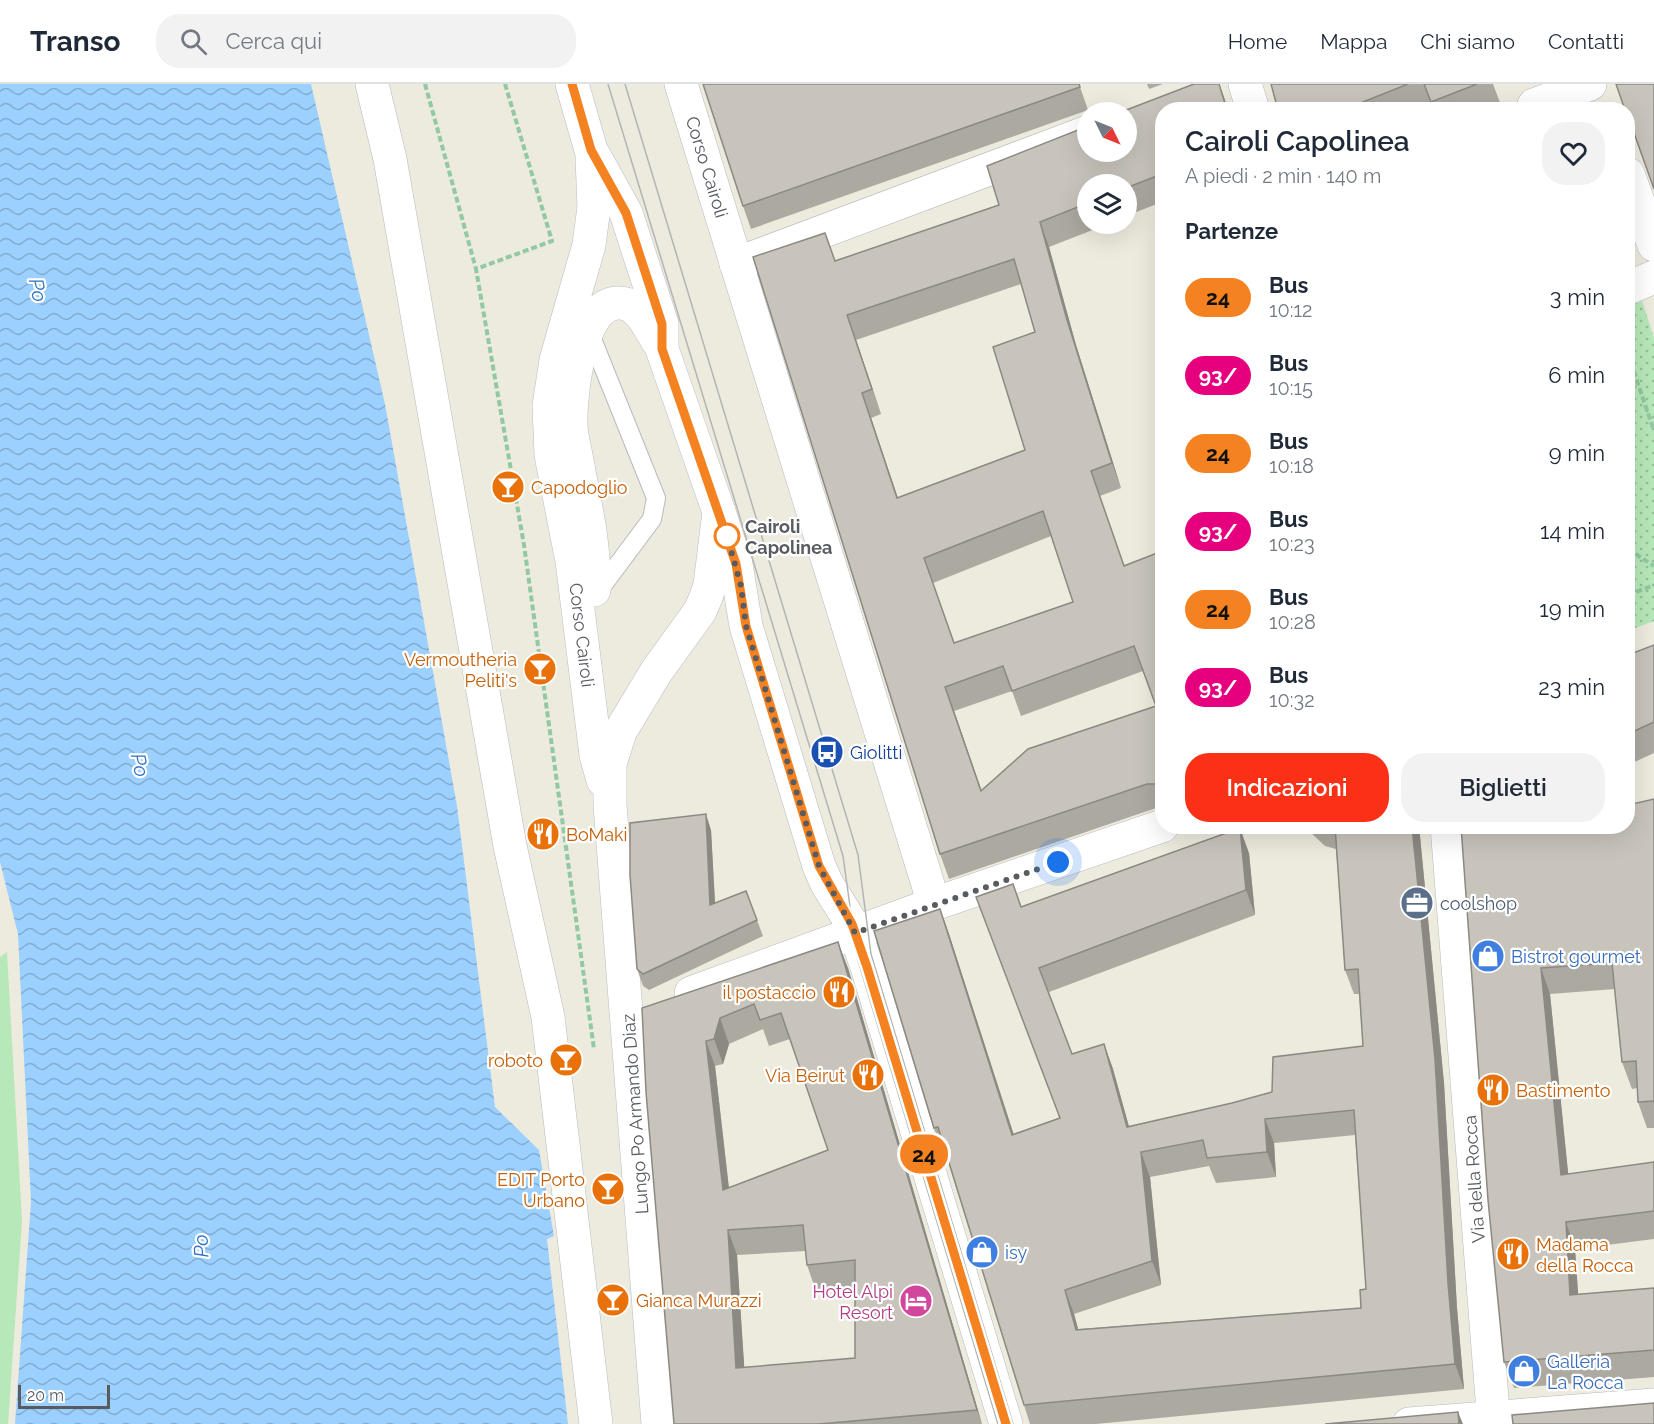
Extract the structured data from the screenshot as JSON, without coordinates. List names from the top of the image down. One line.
{"streets":{"street":["Corso Cairoli","Lungo Po Armando Diaz","Via della Rocca"]},"crossings":[["Corso Cairoli","Lungo Po Armando Diaz"]],"water":["Po"],"places":{"bar":["Capodoglio","Vermoutheria Peliti's","roboto","EDIT Porto Urbano","Gianca Murazzi"],"other":["Cairoli Capolinea"],"bus stop":["Giolitti"],"restaurant":["BoMaki","il postaccio","Via Beirut","Bastimento","Madama della Rocca"],"office":["coolshop"],"shop":["Bistrot gourmet","isy","Galleria La Rocca"],"hotel":["Hotel Alpi Resort"]},"lines":["bus line 24"],"scale_bar":"20 m","north":"bottom right","page":{"header":"Transo","search":"Cerca qui","nav":["Home","Mappa","Chi siamo","Contatti"],"on_map":"24","heading":[["Cairoli Capolinea","A piedi · 2 min · 140 m"],"Partenze"],"list":[{"mark":"24","name":"Bus","note":"10:12","value":"3 min"},{"mark":"93/","name":"Bus","note":"10:15","value":"6 min"},{"mark":"24","name":"Bus","note":"10:18","value":"9 min"},{"mark":"93/","name":"Bus","note":"10:23","value":"14 min"},{"mark":"24","name":"Bus","note":"10:28","value":"19 min"},{"mark":"93/","name":"Bus","note":"10:32","value":"23 min"}],"buttons":["Indicazioni","Biglietti"],"scale":"20 m"}}
